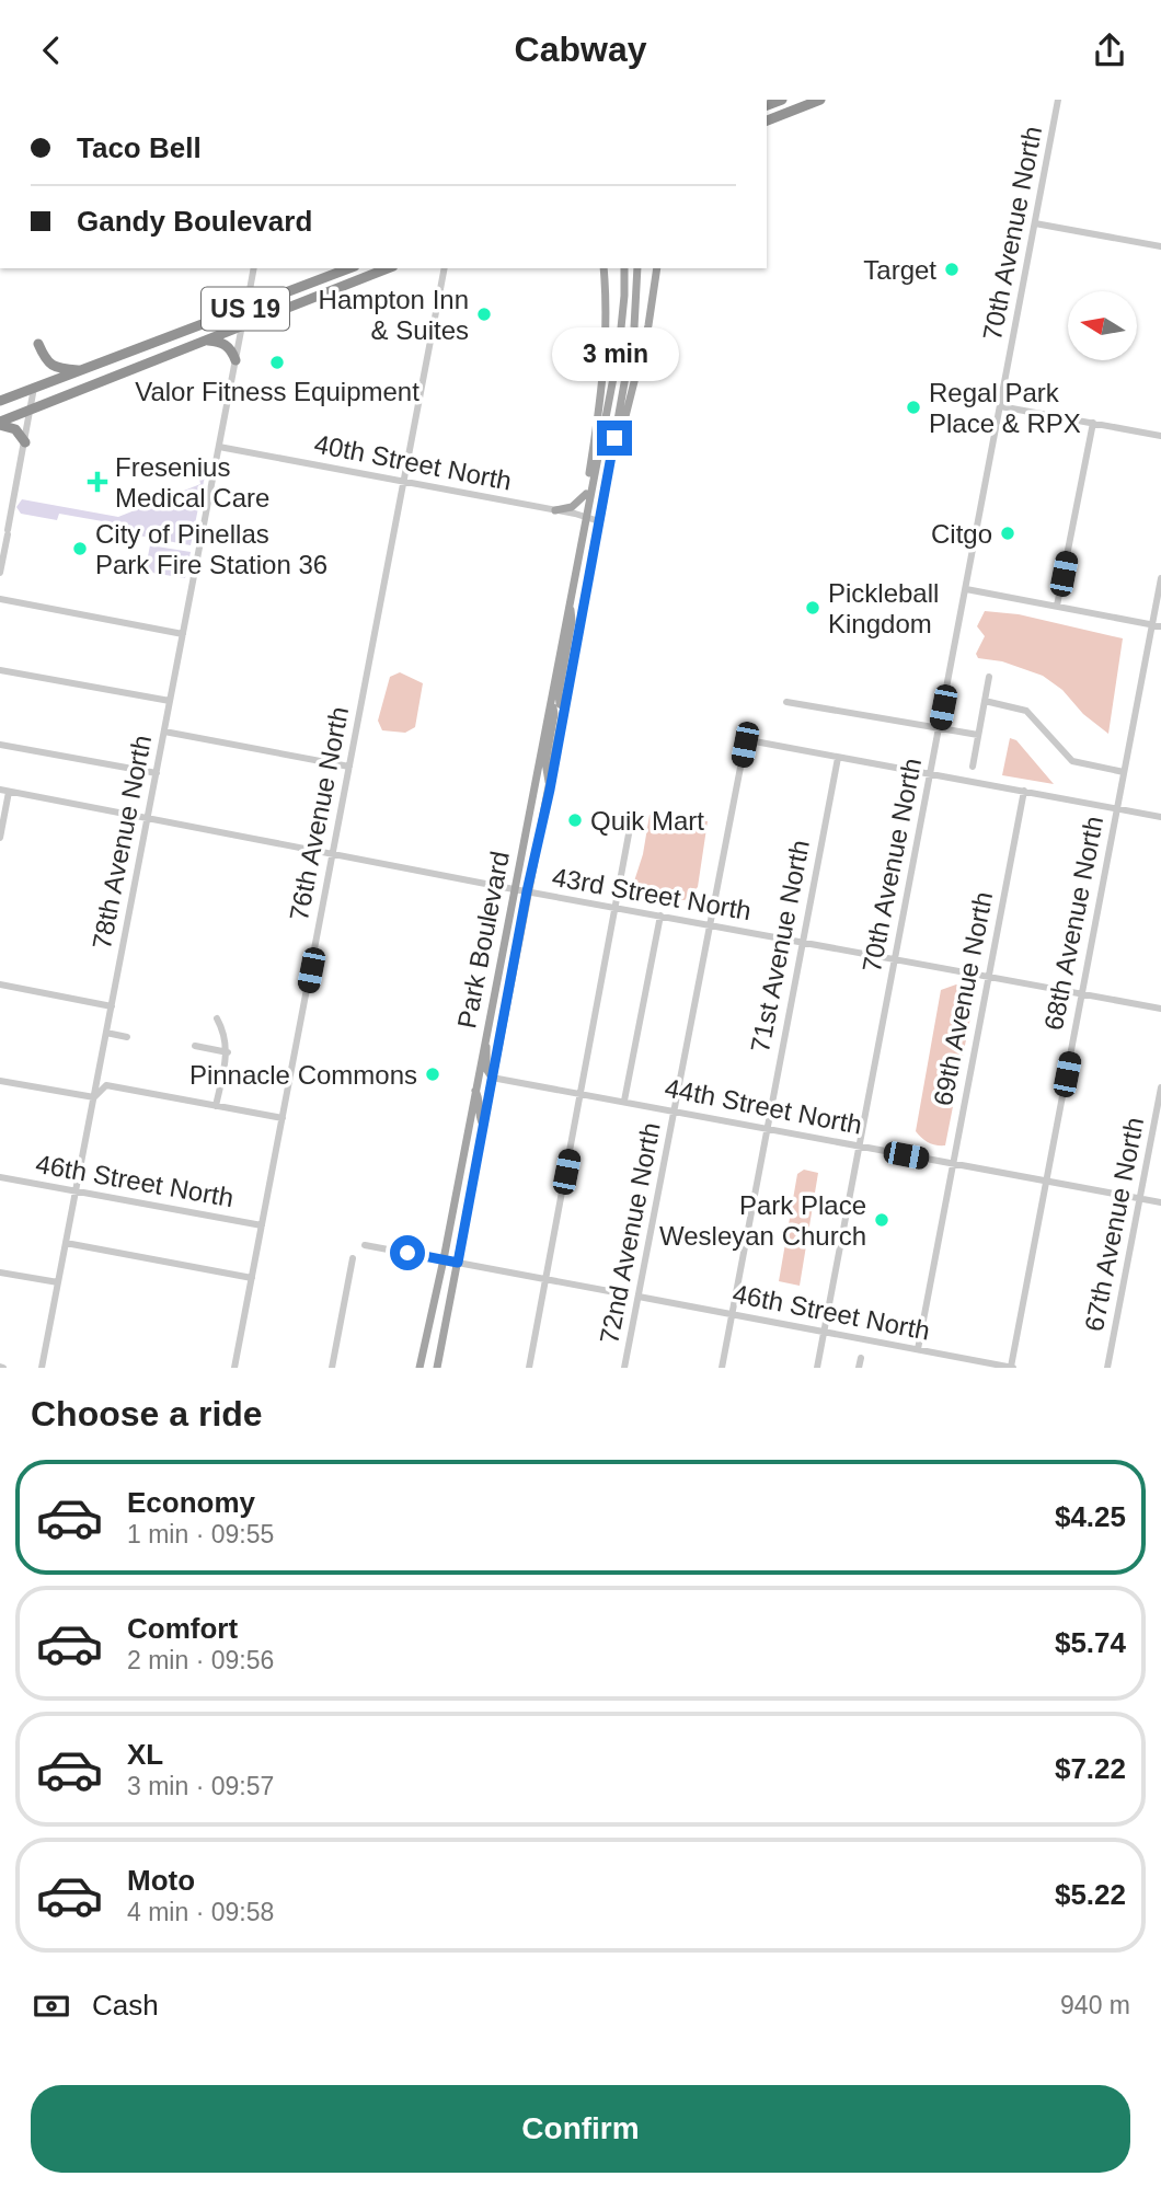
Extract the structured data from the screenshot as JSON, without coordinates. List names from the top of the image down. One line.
{"streets":{"highway":["US 19"],"main road":["Park Boulevard"],"street":["70th Avenue North","40th Street North","76th Avenue North","78th Avenue North","43rd Street North","68th Avenue North","71st Avenue North","69th Avenue North","44th Street North","46th Street North","67th Avenue North","72nd Avenue North"]},"crossings":[["70th Avenue North","43rd Street North"],["70th Avenue North","44th Street North"],["70th Avenue North","46th Street North"],["US 19","78th Avenue North"],["40th Street North","76th Avenue North"],["40th Street North","78th Avenue North"],["40th Street North","Park Boulevard"],["76th Avenue North","43rd Street North"],["76th Avenue North","46th Street North"],["78th Avenue North","43rd Street North"],["78th Avenue North","46th Street North"],["43rd Street North","68th Avenue North"],["43rd Street North","Park Boulevard"],["43rd Street North","71st Avenue North"],["43rd Street North","69th Avenue North"],["43rd Street North","72nd Avenue North"],["68th Avenue North","44th Street North"],["68th Avenue North","46th Street North"],["Park Boulevard","44th Street North"],["71st Avenue North","44th Street North"],["71st Avenue North","46th Street North"],["71st Avenue North","72nd Avenue North"],["69th Avenue North","44th Street North"],["69th Avenue North","46th Street North"],["44th Street North","67th Avenue North"],["44th Street North","72nd Avenue North"],["46th Street North","72nd Avenue North"]],"places":{"other":["Target","Hampton Inn & Suites","Valor Fitness Equipment","Regal Park Place & RPX","Citgo","City of Pinellas Park Fire Station 36","Pickleball Kingdom","Quik Mart","Pinnacle Commons","Park Place Wesleyan Church"],"health":["Fresenius Medical Care"]},"north":"left","page":{"header":"Cabway","banner":["Taco Bell","Gandy Boulevard"],"bubble":"3 min","heading":"Choose a ride","list":[{"name":"Economy","note":"1 min · 09:55","value":"$4.25"},{"name":"Comfort","note":"2 min · 09:56","value":"$5.74"},{"name":"XL","note":"3 min · 09:57","value":"$7.22"},{"name":"Moto","note":"4 min · 09:58","value":"$5.22"}],"pay":["Cash","940 m"],"buttons":"Confirm"}}
